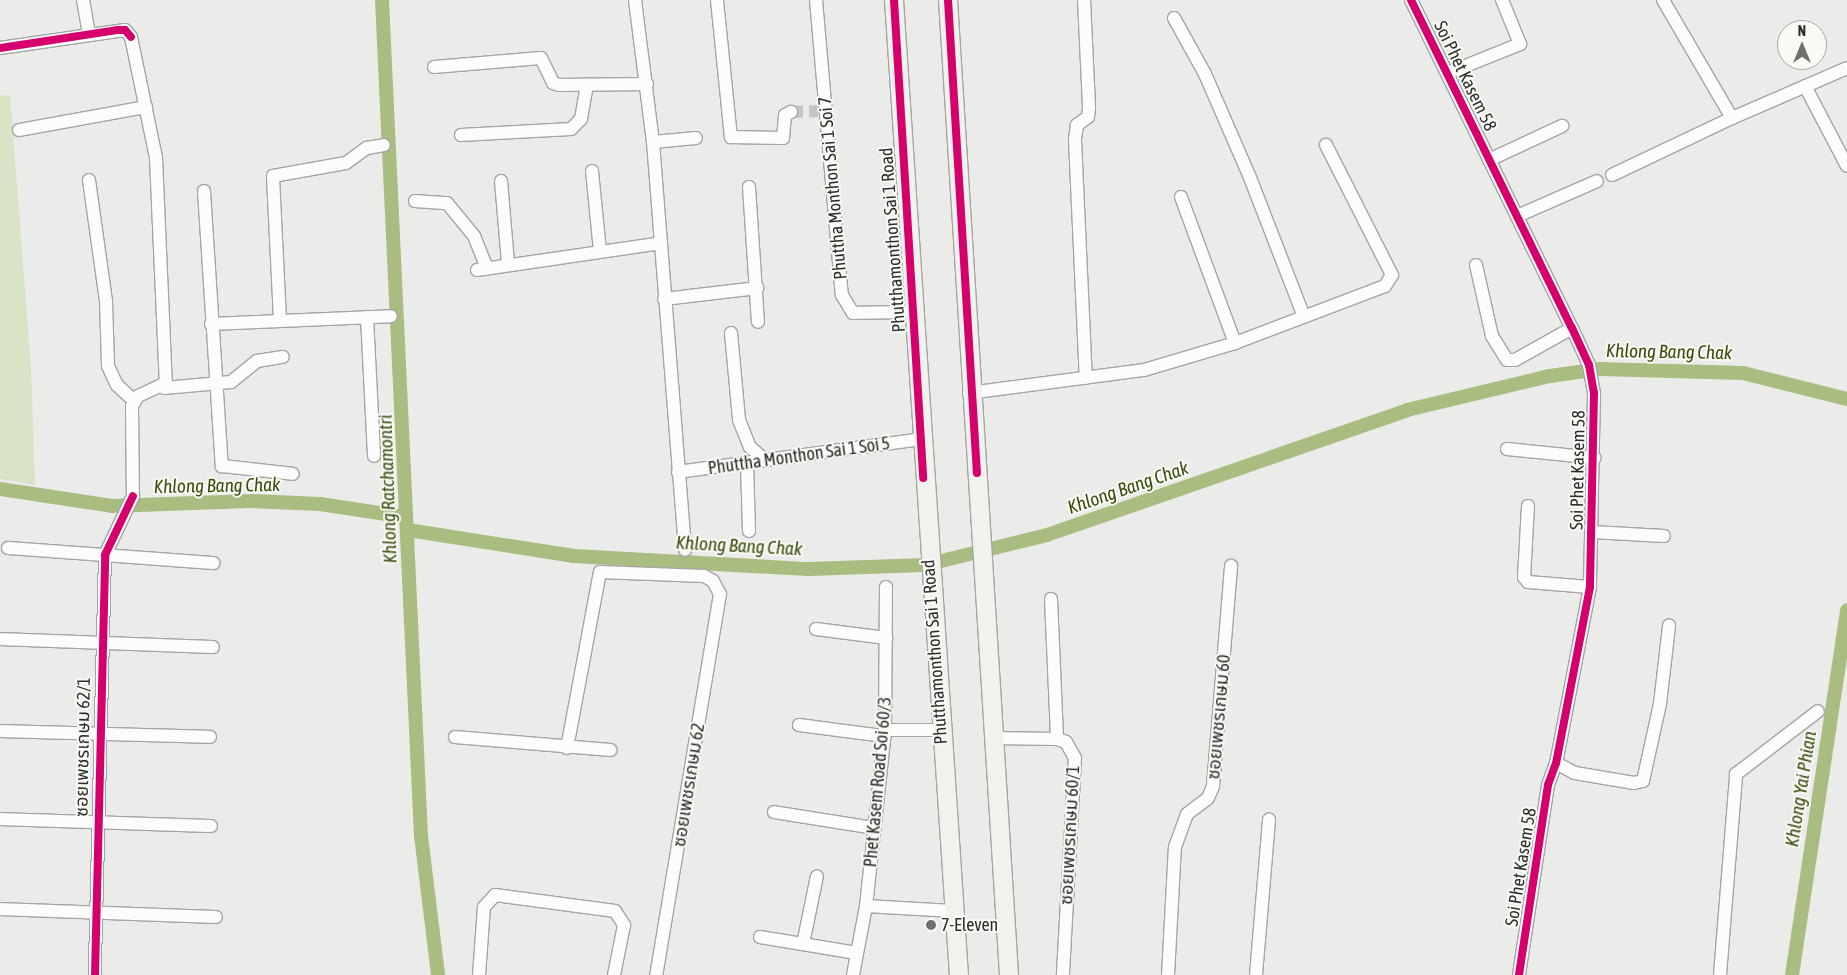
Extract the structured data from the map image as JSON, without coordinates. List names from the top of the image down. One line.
{"streets":{"main road":["Phutthamonthon Sai 1 Road"],"street":["Soi Phet Kasem 58","Phuttha Monthon Sai 1 Soi 7","Phuttha Monthon Sai 1 Soi 5","ซอยเพชรเกษม 60","ซอยเพชรเกษม 62/1","Phet Kasem Road Soi 60/3","ซอยเพชรเกษม 62","ซอยเพชรเกษม 60/1"]},"crossings":[["Phuttha Monthon Sai 1 Soi 7","Phutthamonthon Sai 1 Road"],["Phutthamonthon Sai 1 Road","Phuttha Monthon Sai 1 Soi 5"]],"water":["Khlong Bang Chak","Khlong Ratchamontri","Khlong Yai Phian"],"places":["7-Eleven"],"north":"top"}
